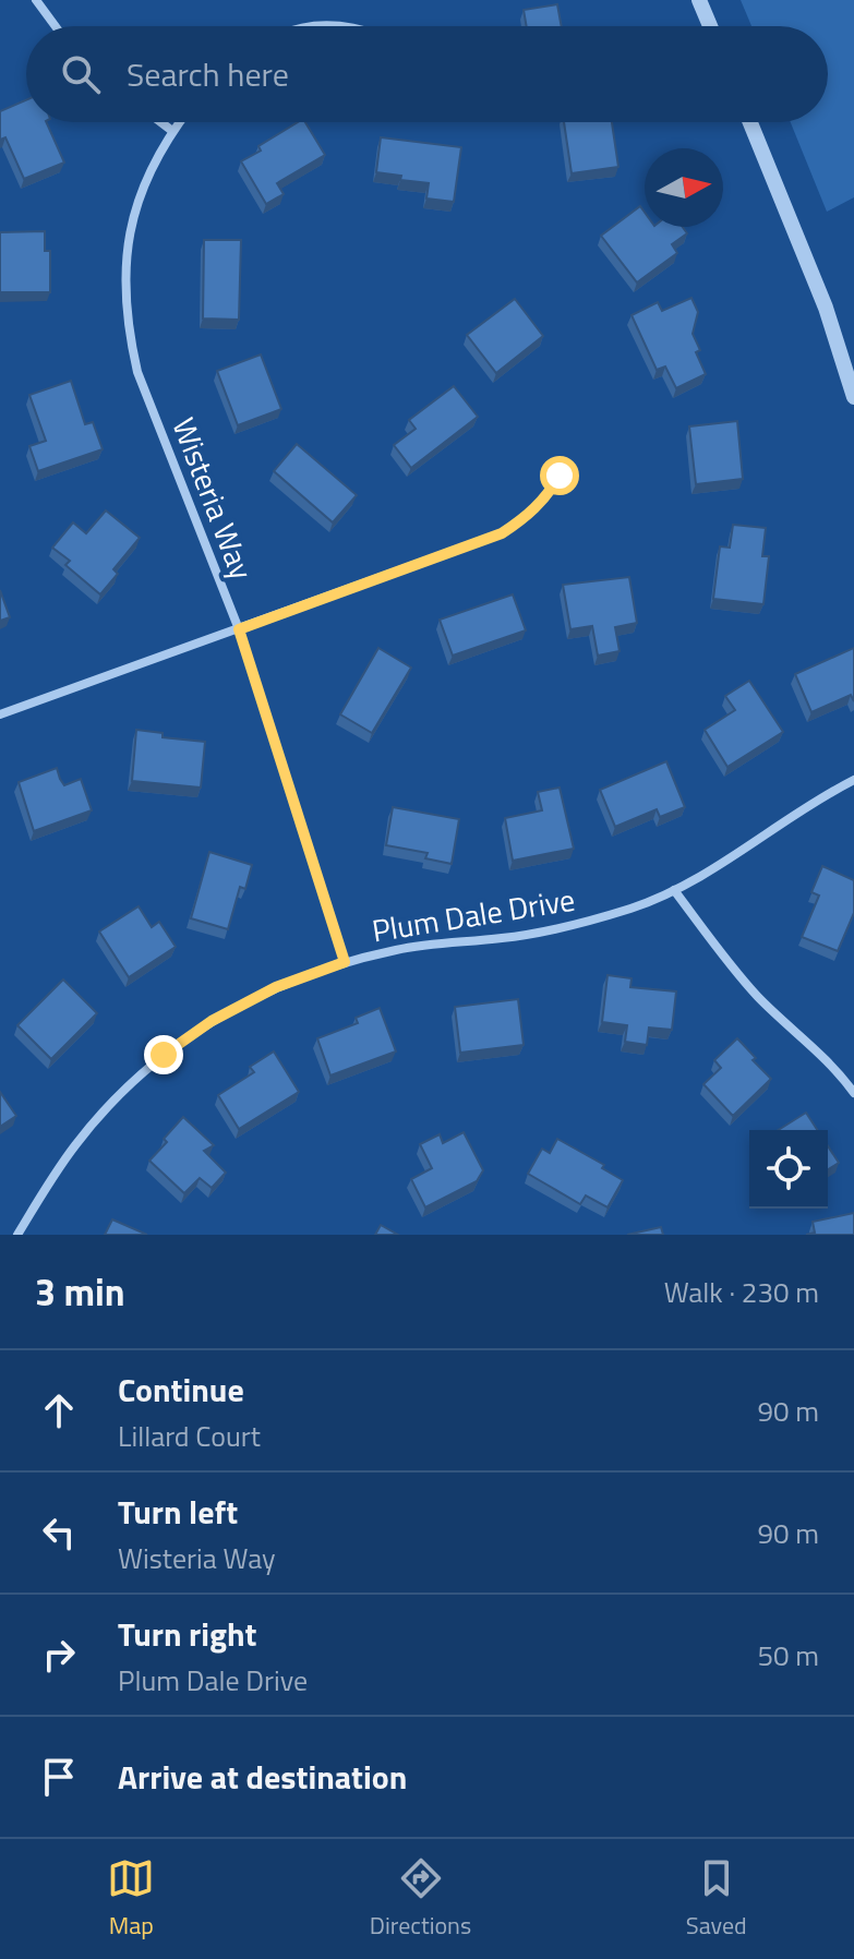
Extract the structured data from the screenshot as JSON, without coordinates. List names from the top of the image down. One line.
{"streets":{"street":["Wisteria Way","Plum Dale Drive"]},"crossings":[["Wisteria Way","Plum Dale Drive"]],"north":"right","page":{"search":"Search here","heading":["3 min","Walk · 230 m"],"list":[["Continue","Lillard Court","90 m"],["Turn left","Wisteria Way","90 m"],["Turn right","Plum Dale Drive","50 m"],"Arrive at destination"],"nav":["Map","Directions","Saved"]}}
